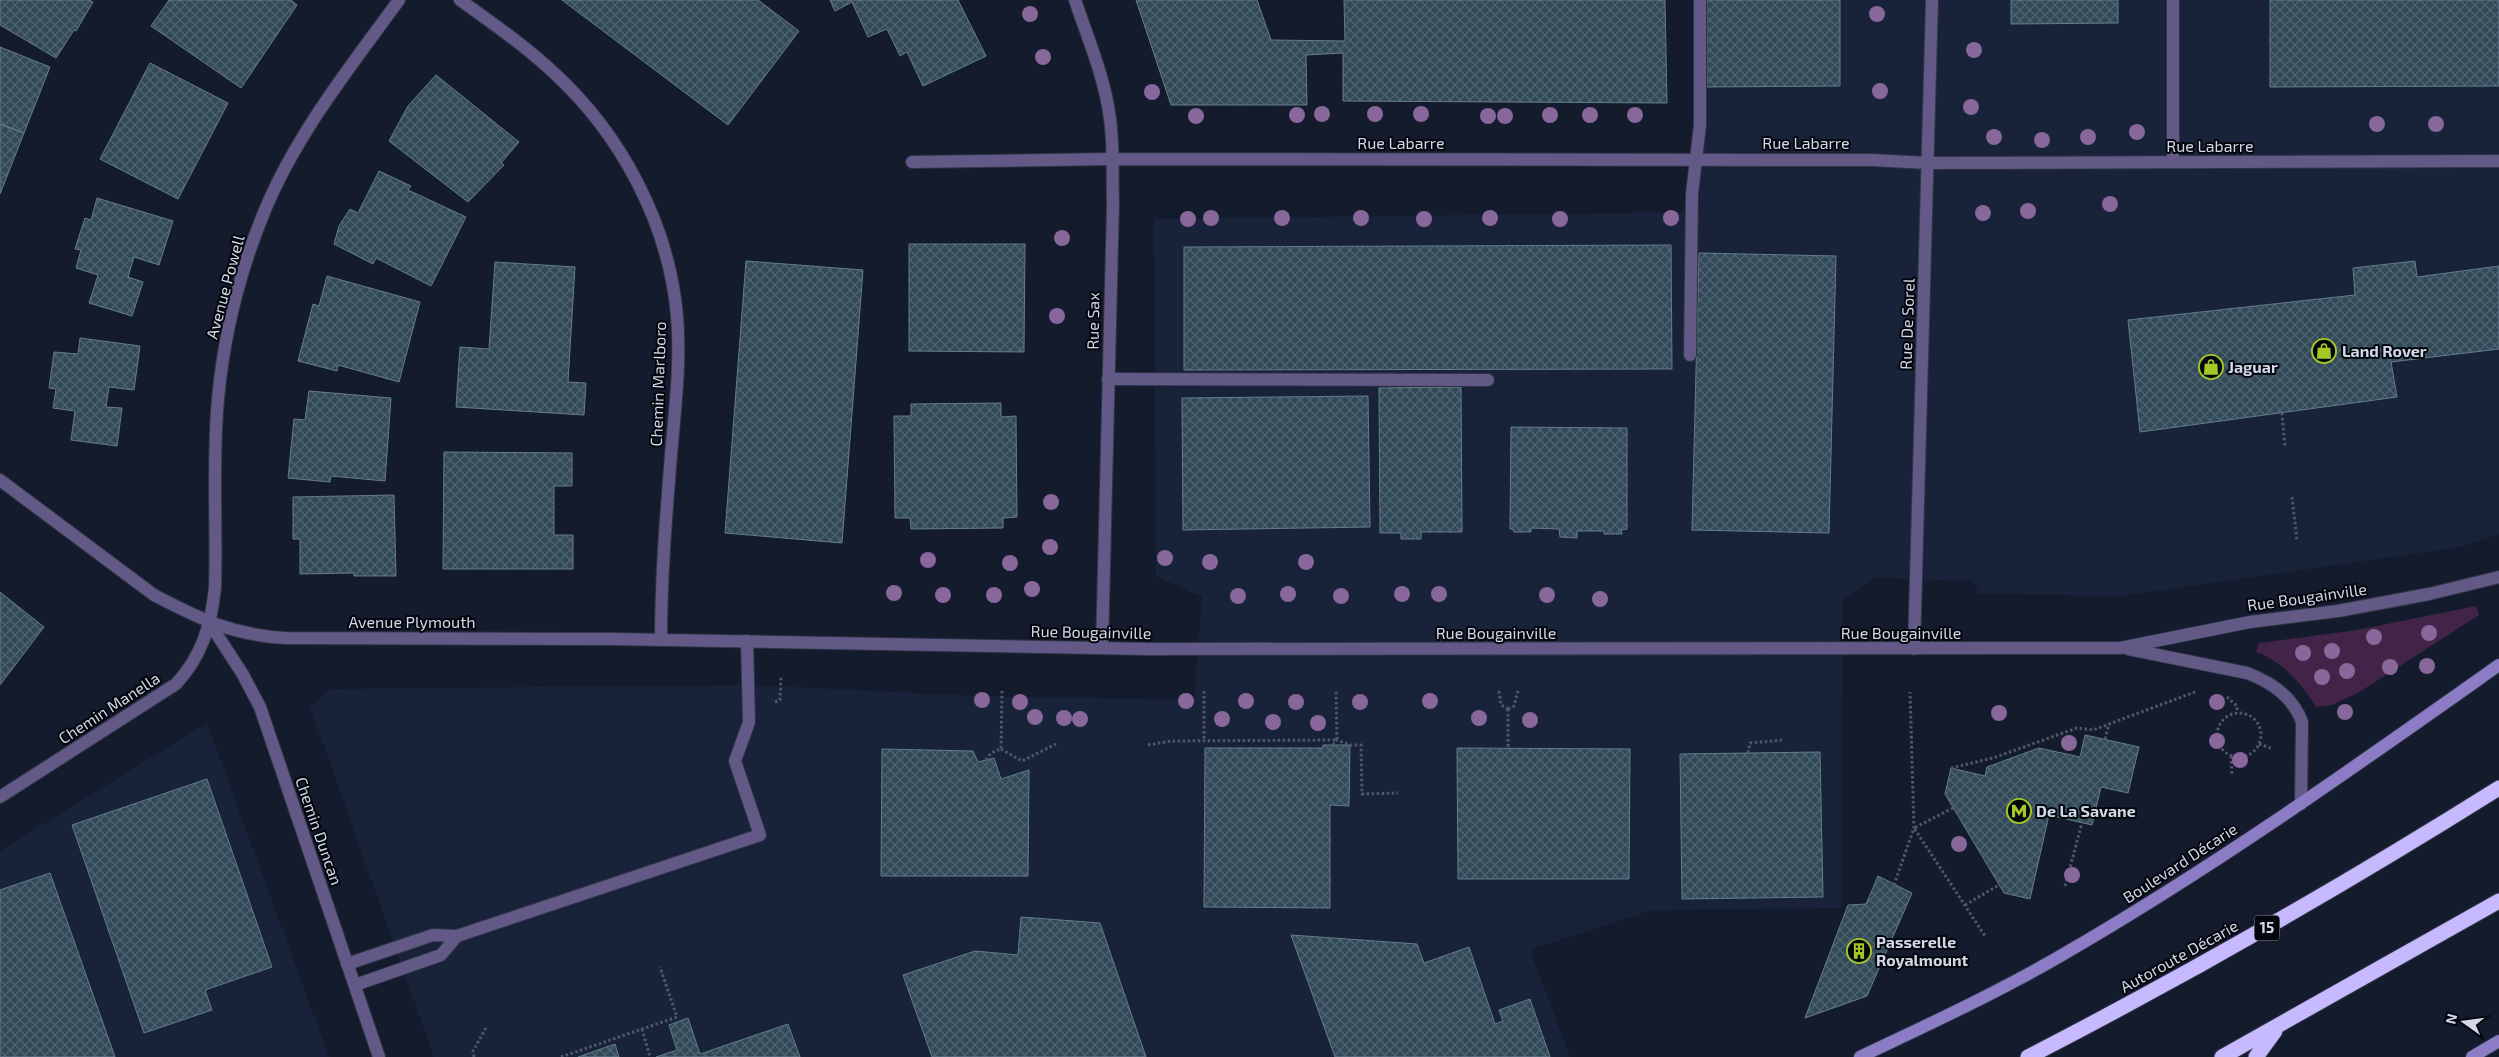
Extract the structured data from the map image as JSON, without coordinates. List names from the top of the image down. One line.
{"streets":{"highway":["15","Autoroute Décarie"],"main road":["Boulevard Décarie"],"street":["Rue Labarre","Avenue Powell","Rue Sax","Rue De Sorel","Chemin Marlboro","Rue Bougainville","Avenue Plymouth","Chemin Manella","Chemin Duncan"]},"crossings":[["Rue Labarre","Rue Sax"],["Rue Labarre","Rue De Sorel"],["Avenue Powell","Avenue Plymouth"],["Avenue Powell","Chemin Manella"],["Avenue Powell","Chemin Duncan"],["Rue Sax","Rue Bougainville"],["Rue De Sorel","Rue Bougainville"],["Chemin Marlboro","Avenue Plymouth"],["Rue Bougainville","Avenue Plymouth"],["Rue Bougainville","Boulevard Décarie"],["Avenue Plymouth","Chemin Manella"],["Avenue Plymouth","Chemin Duncan"],["Chemin Manella","Chemin Duncan"]],"places":{"shop":["Land Rover","Jaguar"],"metro station":["De La Savane"],"building":["Passerelle Royalmount"]},"north":"left"}
